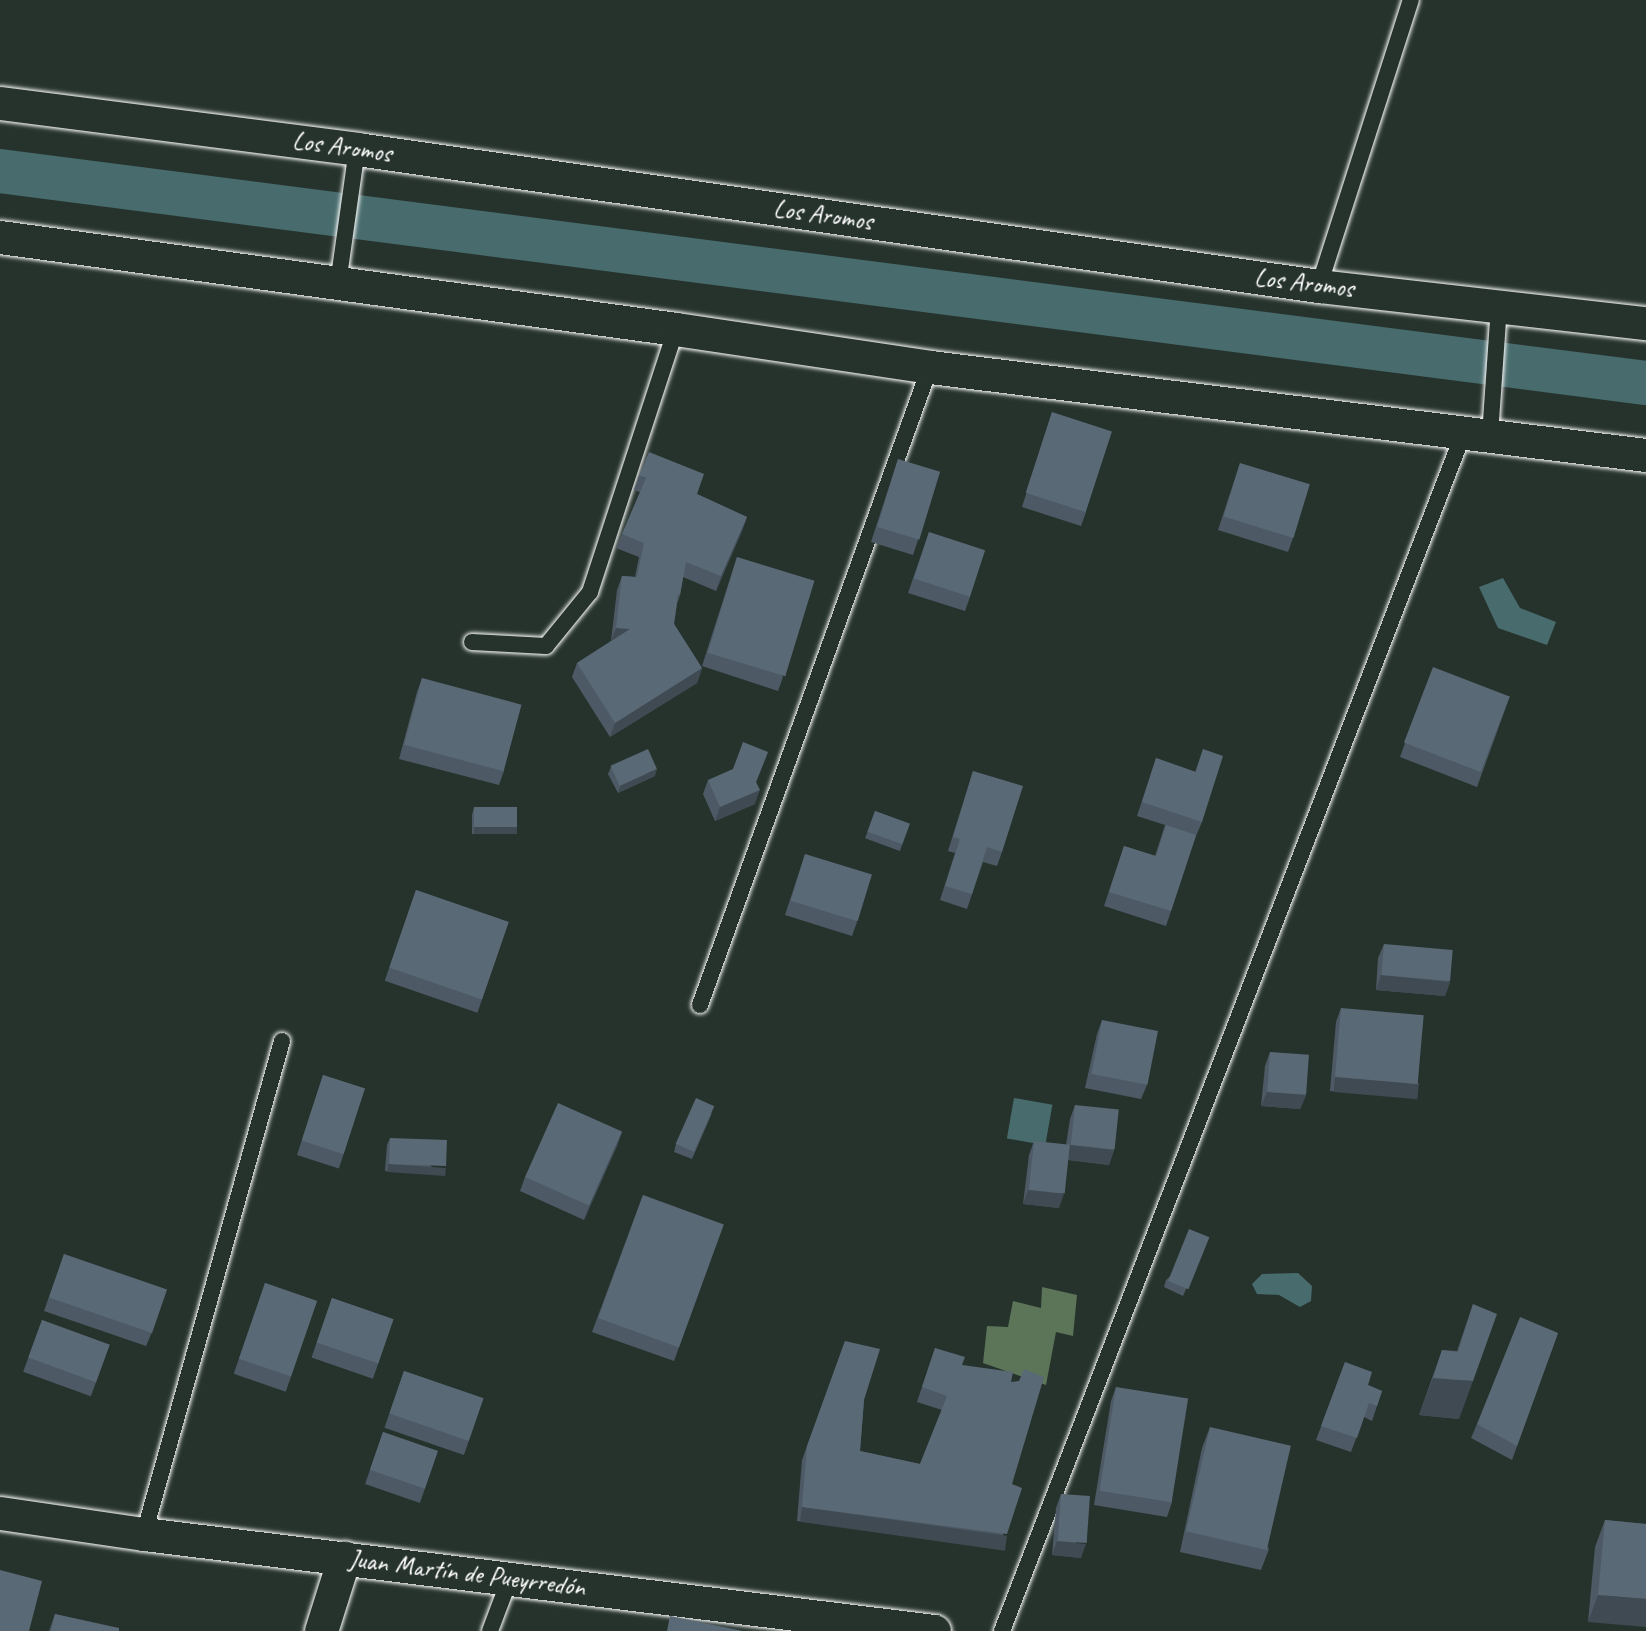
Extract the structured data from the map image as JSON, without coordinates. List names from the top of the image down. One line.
{"streets":{"street":["Los Aromos","Juan Martín de Pueyrredón"]}}
